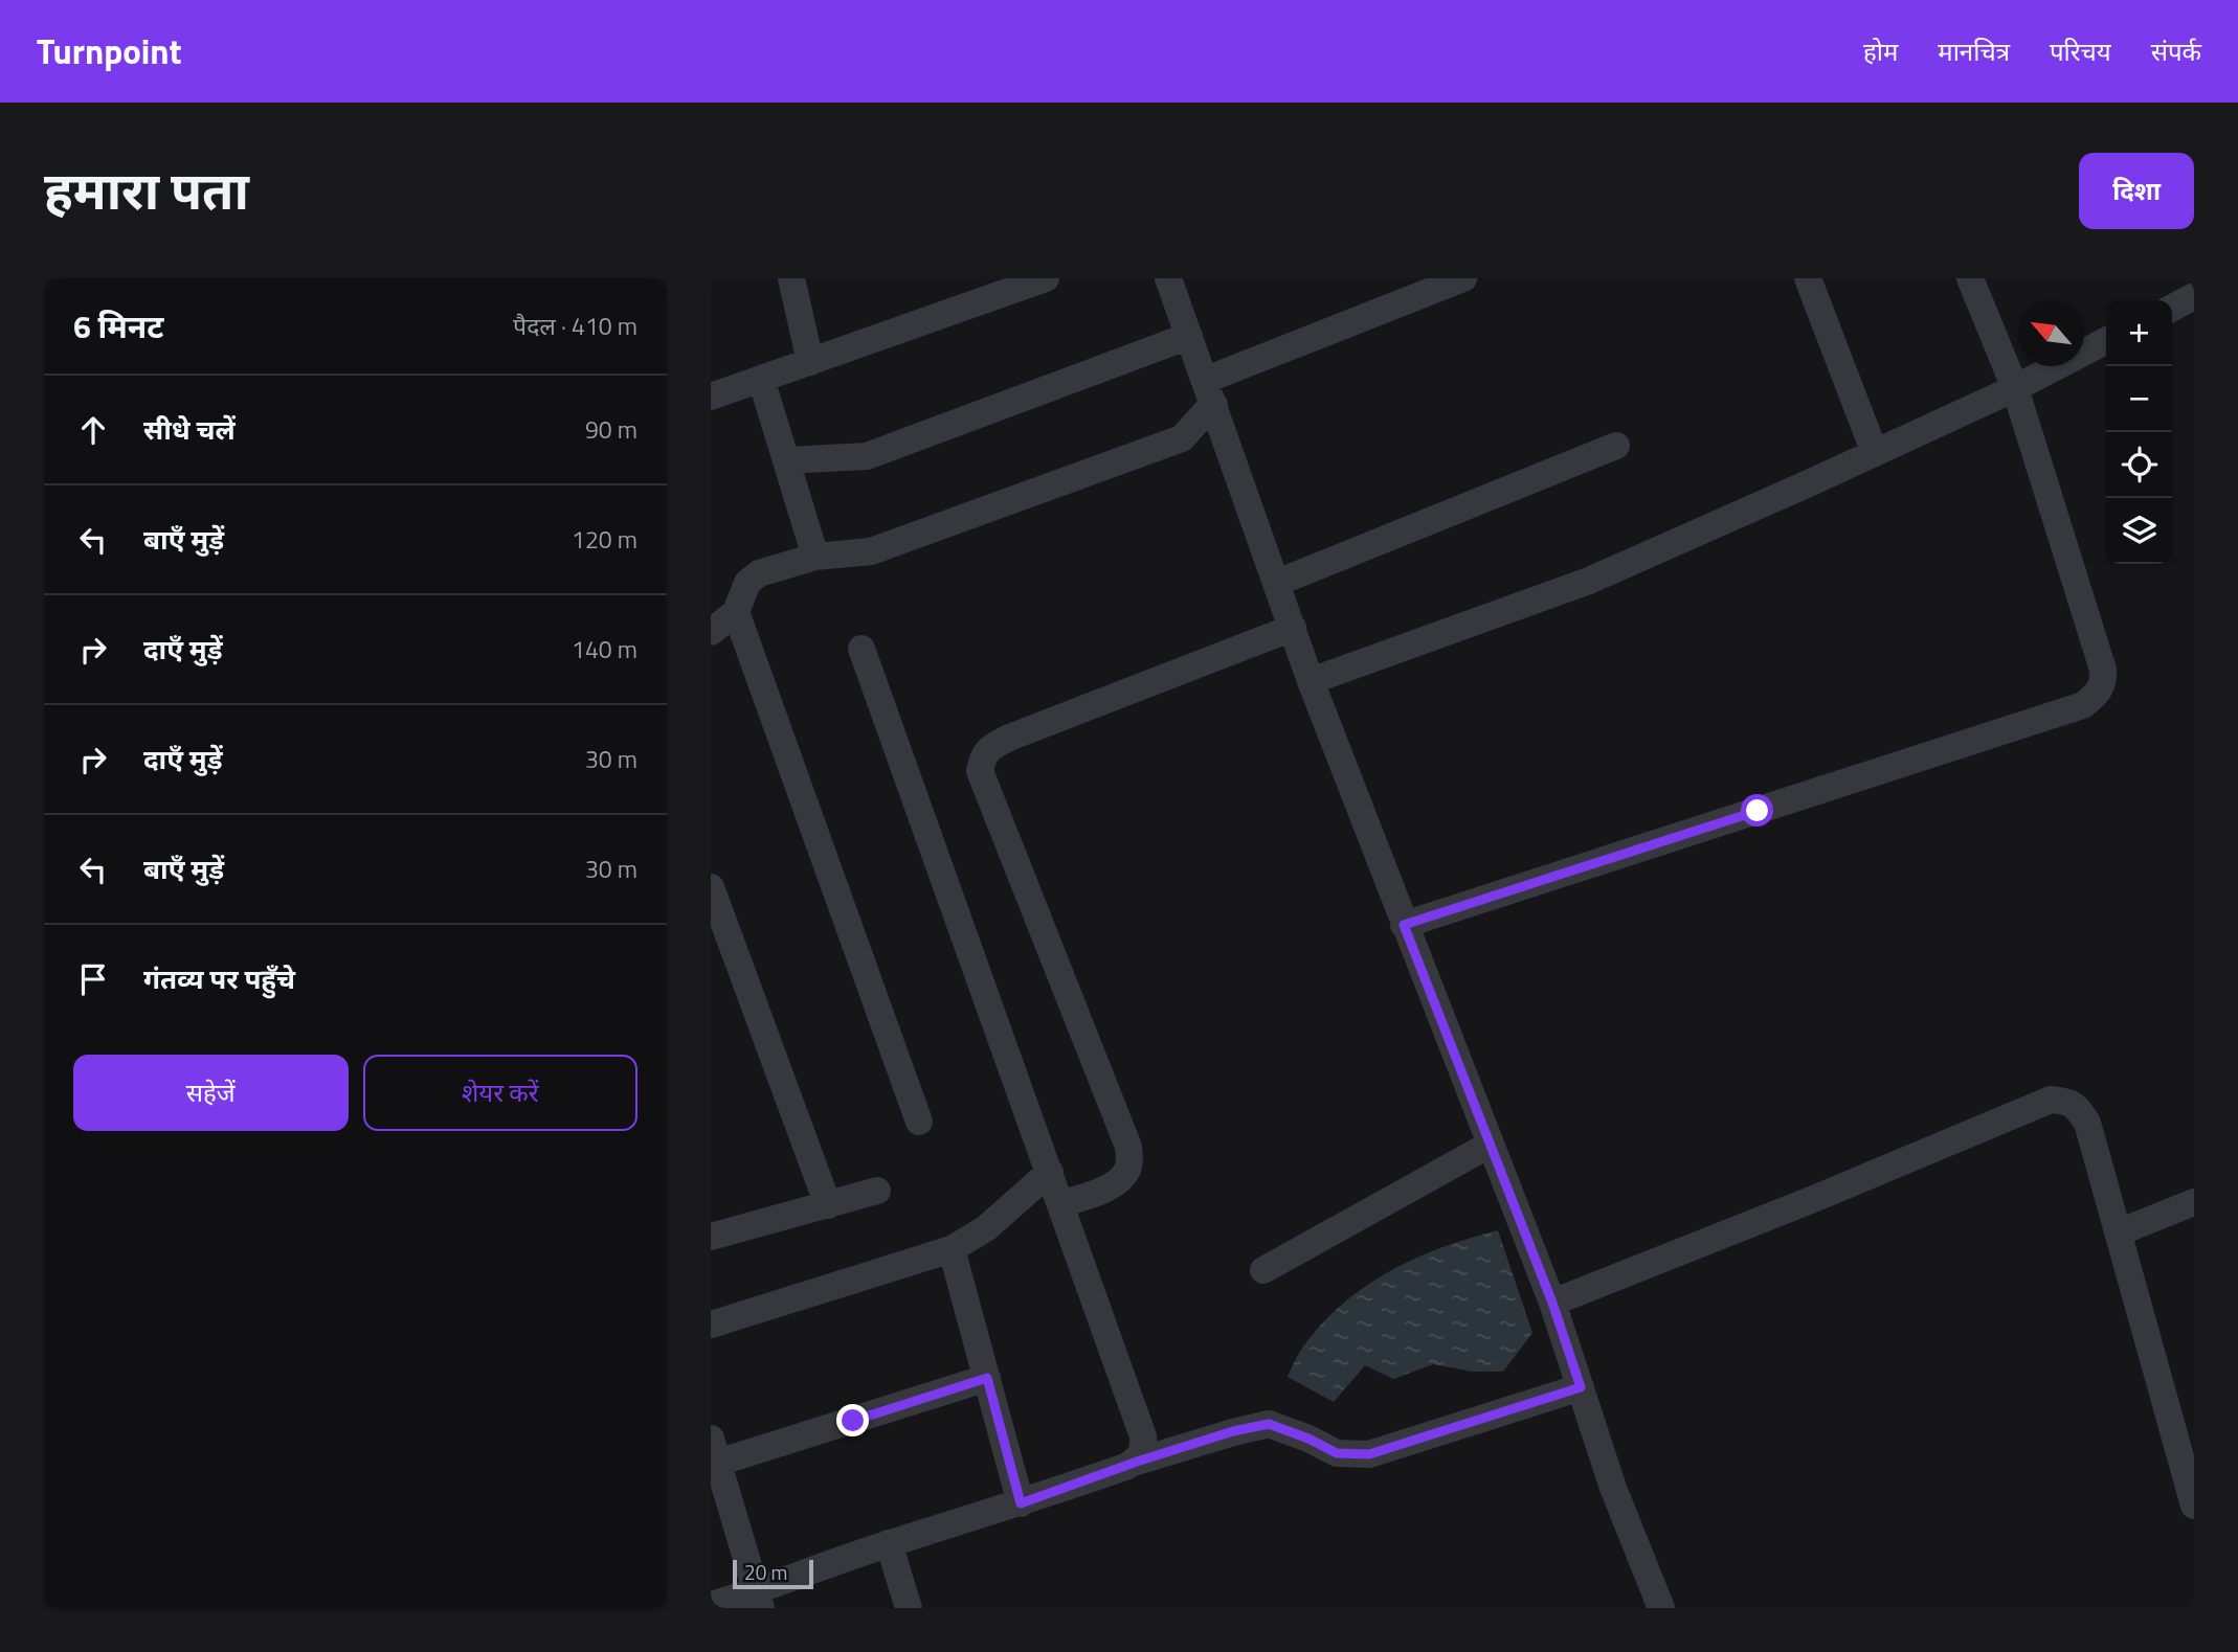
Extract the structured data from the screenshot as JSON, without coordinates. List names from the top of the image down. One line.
{"scale_bar":"20 m","north":"top left","page":{"header":"Turnpoint","nav":["होम","मानचित्र","परिचय","संपर्क"],"title":"हमारा पता","buttons":["दिशा",["सहेजें","शेयर करें"]],"heading":["6 मिनट","पैदल · 410 m"],"map_buttons":["+","−"],"list":[["सीधे चलें","90 m"],["बाएँ मुड़ें","120 m"],["दाएँ मुड़ें","140 m"],["दाएँ मुड़ें","30 m"],["बाएँ मुड़ें","30 m"],"गंतव्य पर पहुँचे"],"scale":"20 m"}}
